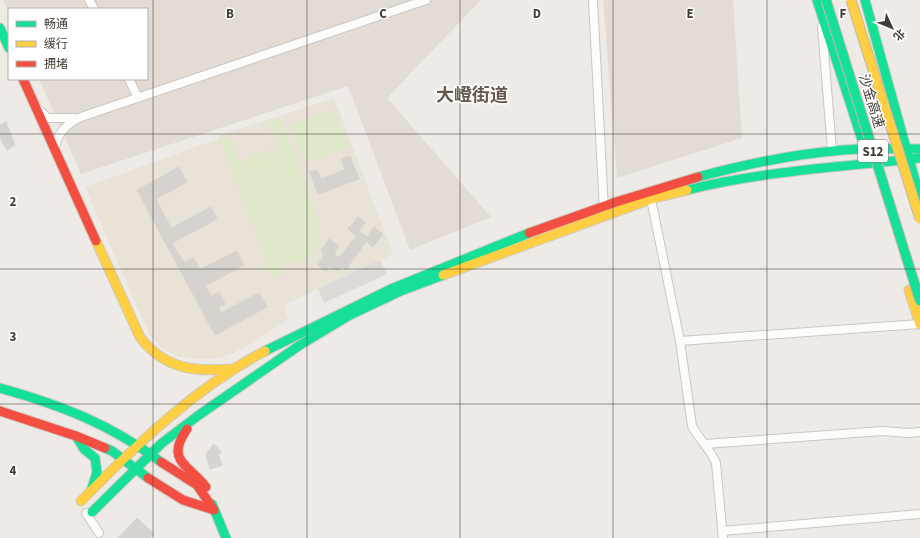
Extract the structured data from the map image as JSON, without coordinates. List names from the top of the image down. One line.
{"streets":{"main road":["沙金高速","S12"]},"districts":["大嶝街道"],"legend":["畅通","缓行","拥堵"],"north":"bottom right","grid":{"columns":["B","C","D","E","F"],"rows":["2","3","4"]}}
